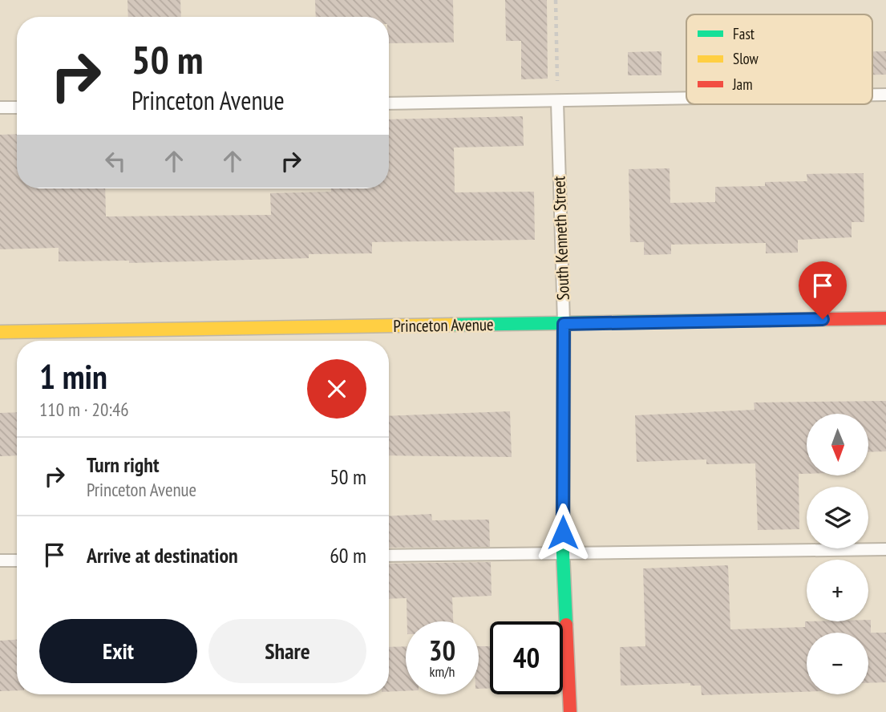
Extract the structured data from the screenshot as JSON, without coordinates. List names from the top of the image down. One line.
{"streets":{"street":["South Kenneth Street","Princeton Avenue"]},"crossings":[["South Kenneth Street","Princeton Avenue"]],"legend":["Fast","Slow","Jam"],"north":"bottom","page":{"turn":["50 m","Princeton Avenue"],"heading":["1 min","110 m · 20:46"],"map_buttons":["+","−"],"list":[{"name":"Turn right","note":"Princeton Avenue","value":"50 m"},{"name":"Arrive at destination","value":"60 m"}],"buttons":["Exit","Share"],"speed":"30 km/h","limit":"40"}}
